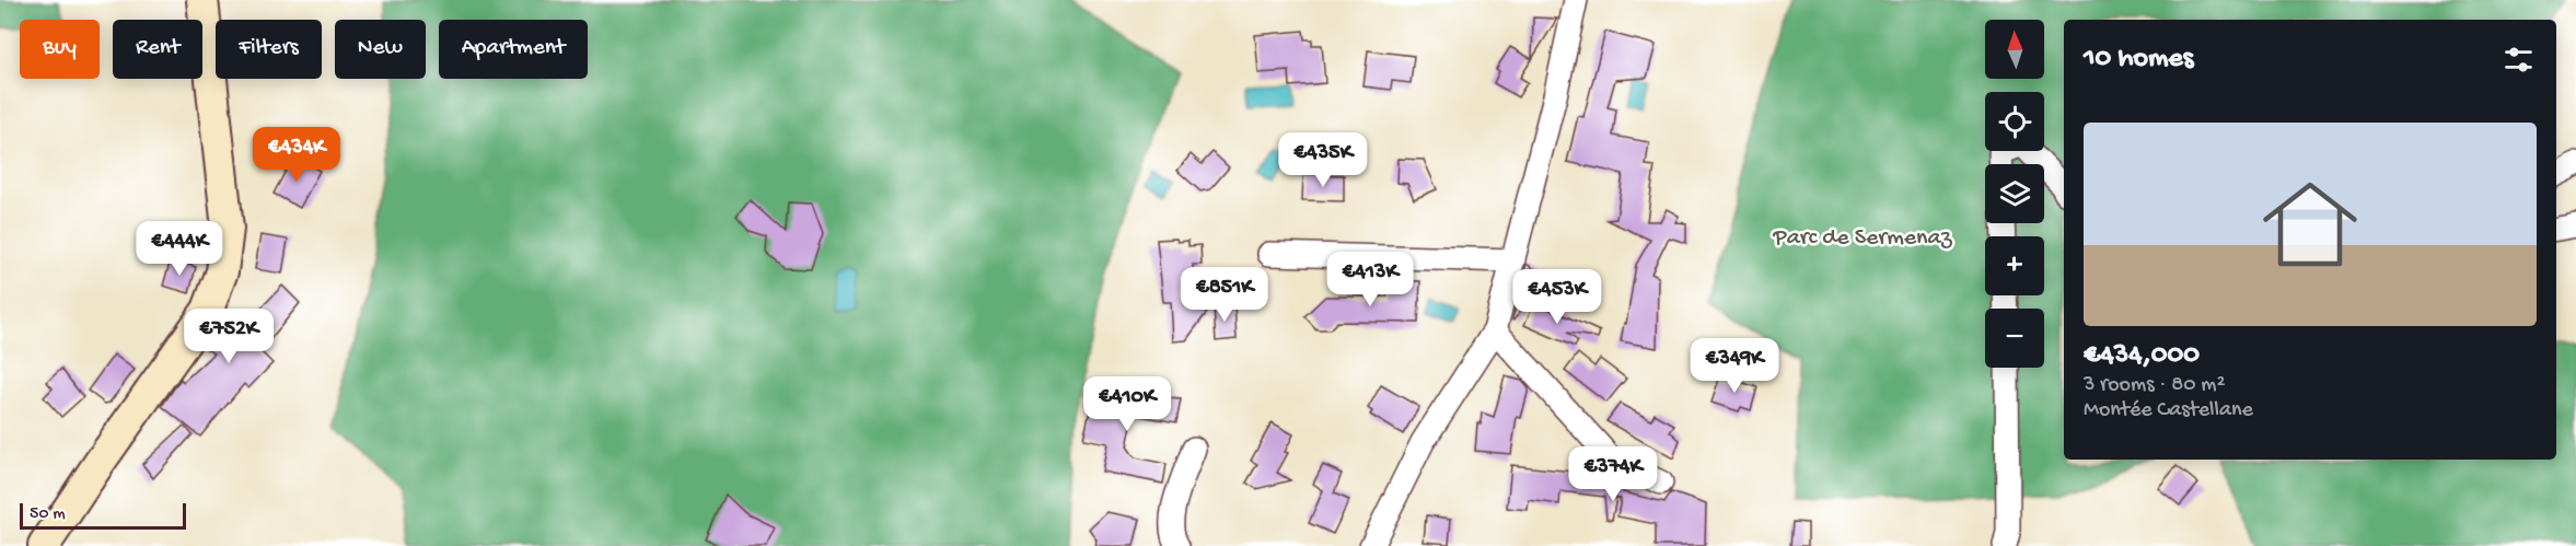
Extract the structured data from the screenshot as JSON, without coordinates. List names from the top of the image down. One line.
{"parks":["Parc de Sermenaz"],"scale_bar":"50 m","north":"top","page":{"map_buttons":["+","−"],"chip":["Buy","Rent","Filters","New","Apartment"],"heading":"10 homes","list":[{"name":"€434,000","note":"3 rooms · 80 m² · Montée Castellane"}],"price":["€434K","€435K","€444K","€413K","€851K","€453K","€752K","€349K","€410K","€374K"],"scale":"50 m"}}
